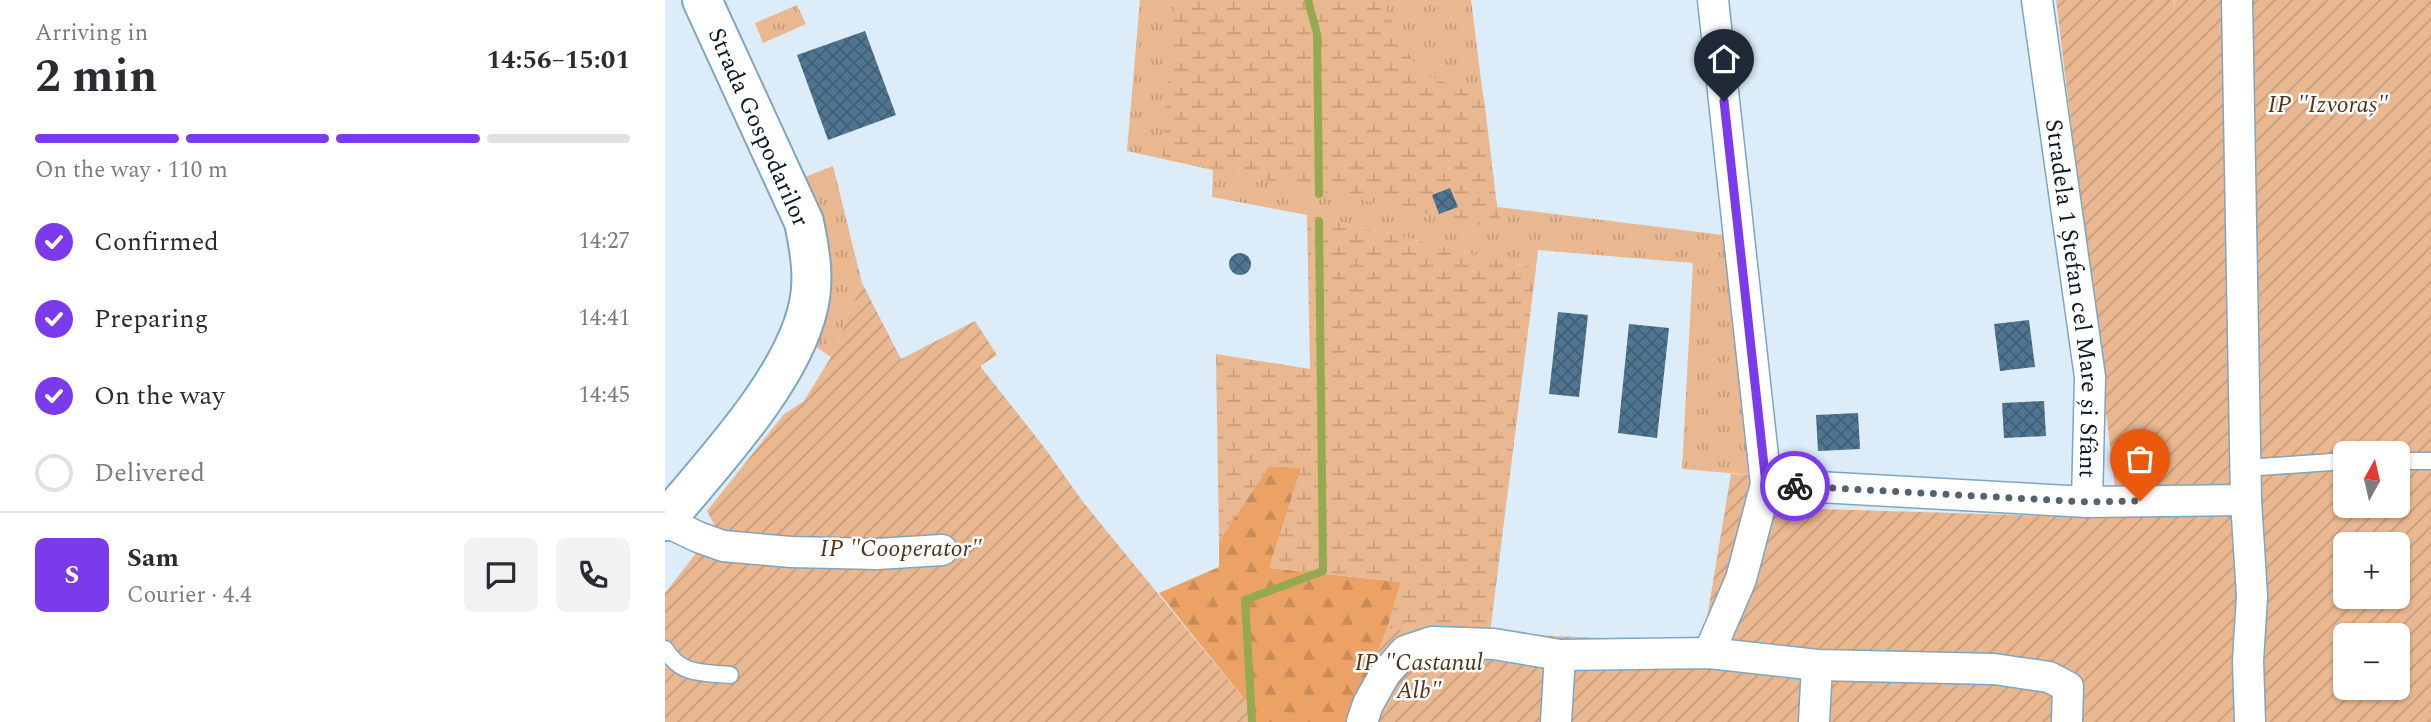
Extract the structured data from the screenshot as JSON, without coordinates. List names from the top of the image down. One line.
{"streets":{"street":["Strada Gospodarilor","Stradela 1 Ștefan cel Mare și Sfânt"]},"parks":["IP \"Izvoraș\"","IP \"Cooperator\"","IP \"Castanul Alb\""],"north":"top","page":{"heading":["2 min","Arriving in","14:56–15:01"],"panel":["Sam","Courier · 4.4"],"bar":"On the way · 110 m","list":[["Confirmed","14:27"],["Preparing","14:41"],["On the way","14:45"],"Delivered"],"map_buttons":["+","−"],"round":"S"}}
